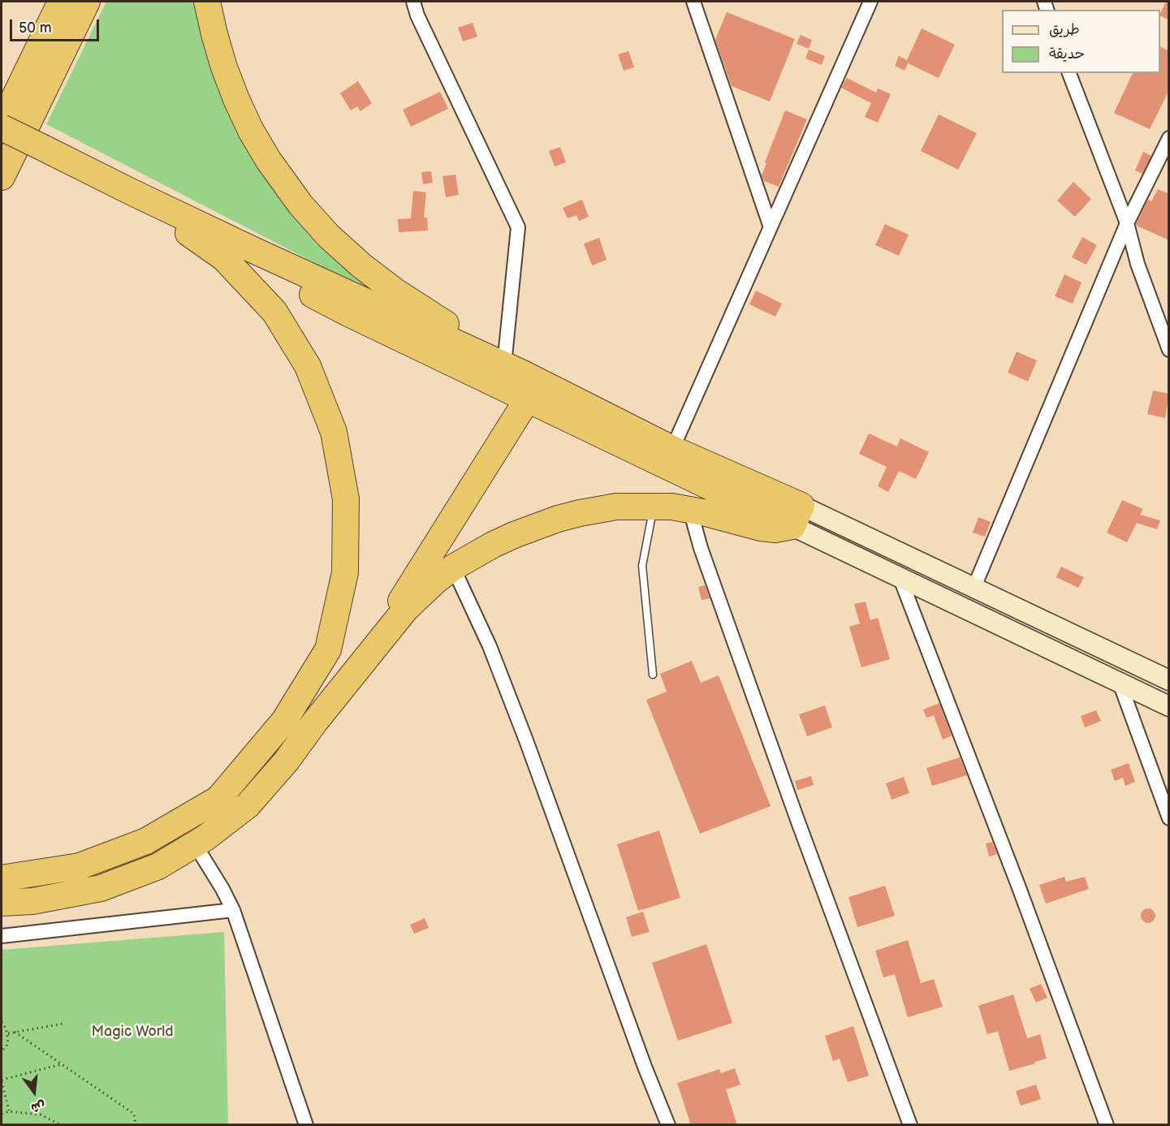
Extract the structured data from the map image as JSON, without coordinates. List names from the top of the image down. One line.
{"parks":["Magic World"],"legend":["طريق","حديقة"],"scale_bar":"50 m","north":"bottom"}
